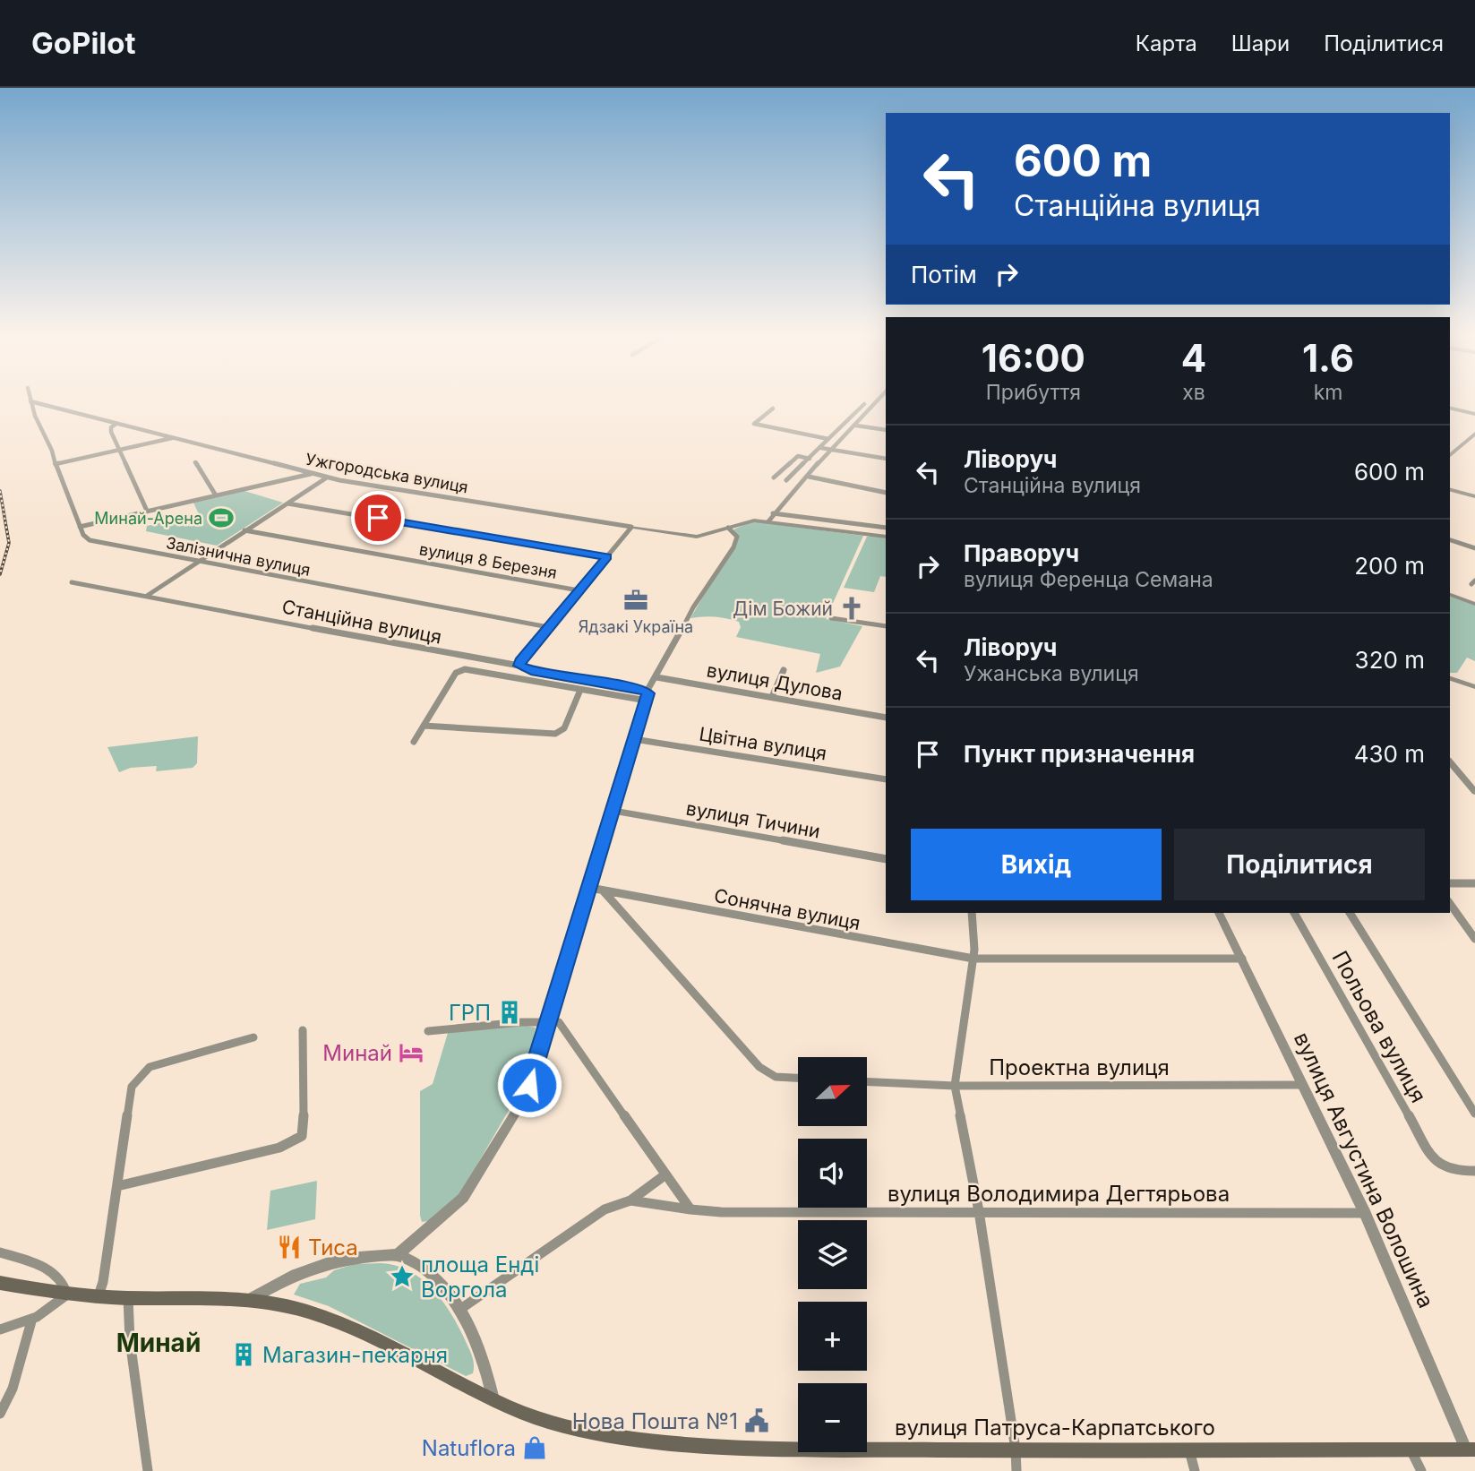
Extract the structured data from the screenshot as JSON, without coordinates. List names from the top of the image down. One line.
{"streets":{"main road":["вулиця Патруса-Карпатського"],"street":["Ужгородська вулиця","Залізнична вулиця","вулиця 8 Березня","Станційна вулиця","вулиця Дулова","Цвітна вулиця","вулиця Тичини","Сонячна вулиця","Польова вулиця","Проектна вулиця","вулиця Августина Волошина","вулиця Володимира Дегтярьова"]},"crossings":[["Сонячна вулиця","вулиця Августина Волошина"],["Проектна вулиця","вулиця Августина Волошина"],["вулиця Августина Волошина","вулиця Володимира Дегтярьова"],["вулиця Августина Волошина","вулиця Патруса-Карпатського"]],"districts":["Минай"],"places":{"sports":["Минай-Арена"],"office":["Ядзакі Україна"],"church":["Дім Божий"],"building":["ГРП","Магазин-пекарня"],"hotel":["Минай"],"restaurant":["Тиса"],"place":["площа Енді Воргола"],"public building":["Нова Пошта №1"],"shop":["Natuflora"]},"north":"right","page":{"header":"GoPilot","nav":["Карта","Шари","Поділитися"],"turn":["600 m","Станційна вулиця"],"then":"Потім","eta":["16:00","Прибуття","4","хв","1.6","km"],"list":[{"name":"Ліворуч","note":"Станційна вулиця","value":"600 m"},{"name":"Праворуч","note":"вулиця Ференца Семана","value":"200 m"},{"name":"Ліворуч","note":"Ужанська вулиця","value":"320 m"},{"name":"Пункт призначення","value":"430 m"}],"buttons":["Вихід","Поділитися"],"map_buttons":["+","−"]}}
